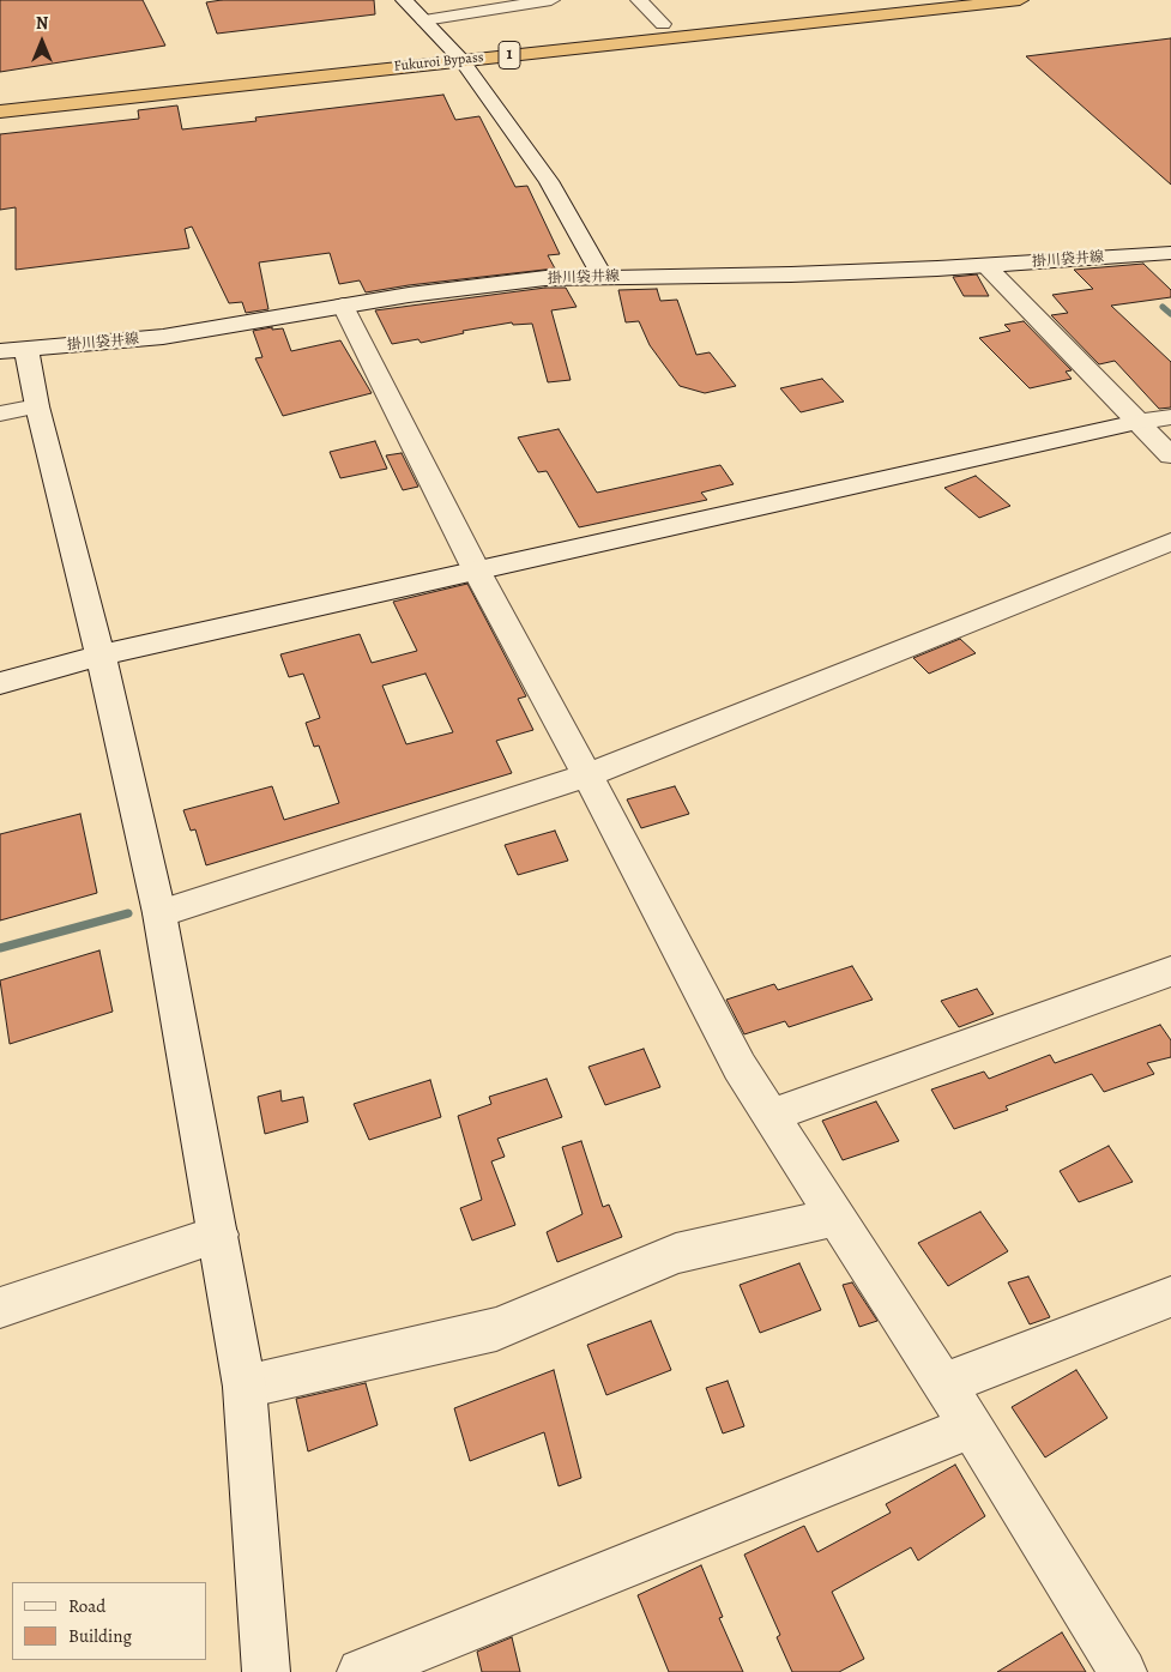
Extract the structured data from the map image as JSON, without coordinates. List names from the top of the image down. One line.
{"streets":{"highway":["1","Fukuroi Bypass"],"street":["掛川袋井線"]},"legend":["Road","Building"],"north":"top"}
